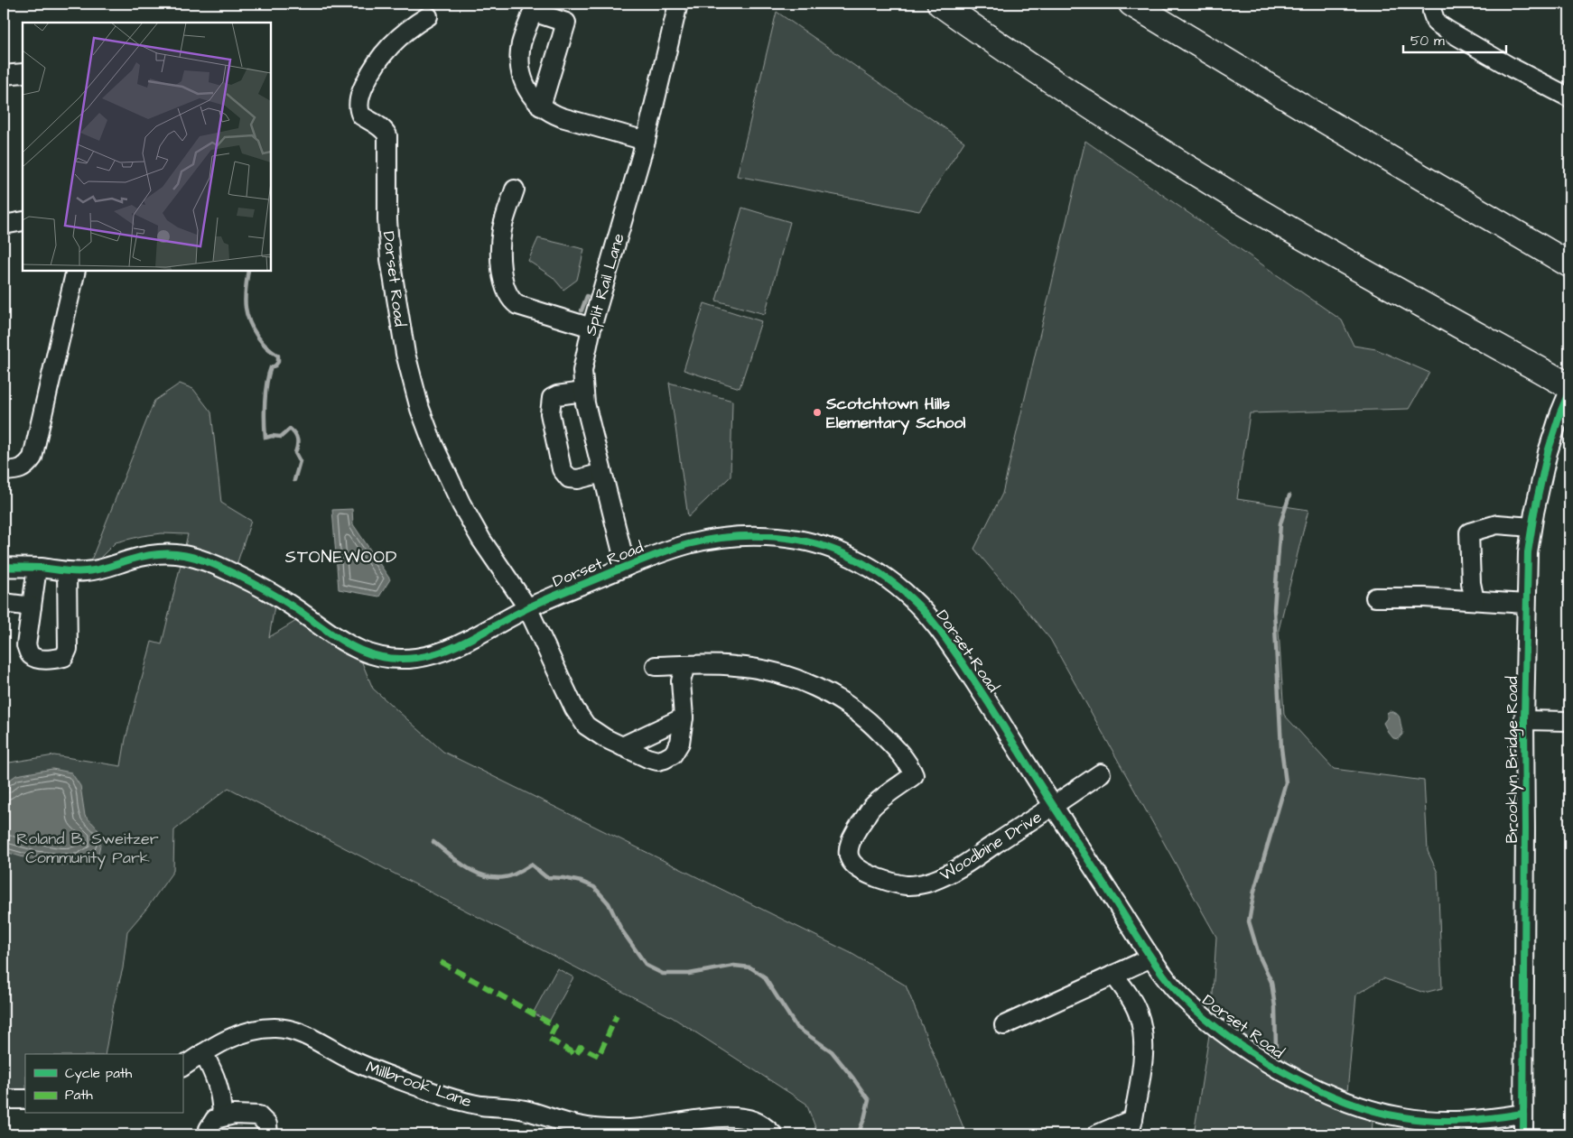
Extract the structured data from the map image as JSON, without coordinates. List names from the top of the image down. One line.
{"streets":{"street":["Dorset Road","Split Rail Lane","Brooklyn Bridge Road","Woodbine Drive","Millbrook Lane"]},"crossings":[["Dorset Road","Split Rail Lane"],["Dorset Road","Brooklyn Bridge Road"],["Dorset Road","Woodbine Drive"]],"districts":["STONEWOOD"],"parks":["Roland B. Sweitzer Community Park"],"places":["Scotchtown Hills Elementary School"],"legend":["Cycle path","Path"],"scale_bar":"50 m"}
